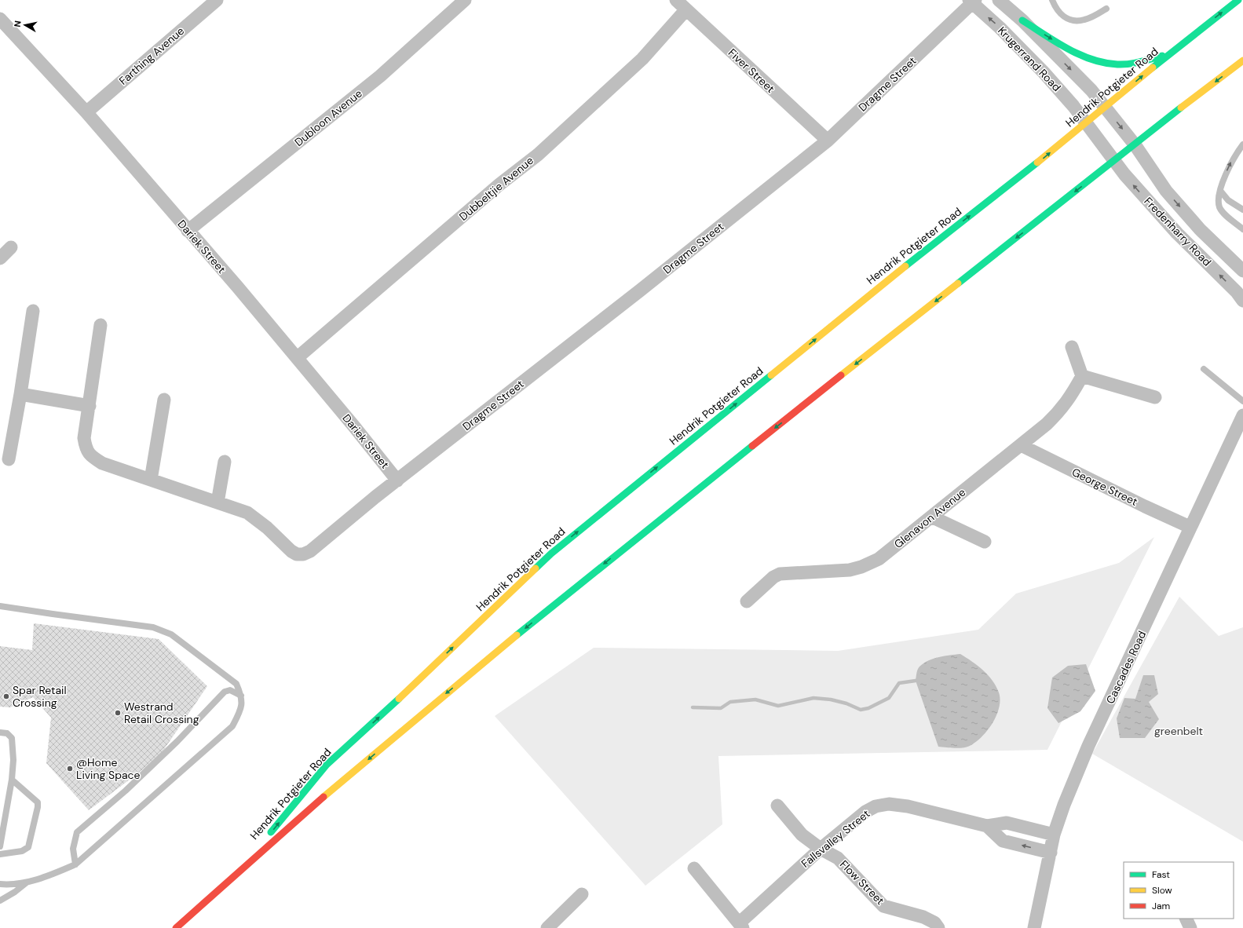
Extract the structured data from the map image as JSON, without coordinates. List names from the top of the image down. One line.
{"streets":{"main road":["Hendrik Potgieter Road"],"street":["Farthing Avenue","Krugerrand Road","Fiver Street","Dragme Street","Dubloon Avenue","Dubbeltjie Avenue","Fredenharry Road","Dariek Street","George Street","Glenavon Avenue","Cascades Road","Fallsvalley Street","Flow Street"]},"crossings":[["Farthing Avenue","Dariek Street"],["Krugerrand Road","Dragme Street"],["Krugerrand Road","Hendrik Potgieter Road"],["Krugerrand Road","Fredenharry Road"],["Fiver Street","Dragme Street"],["Fiver Street","Dubbeltjie Avenue"],["Dragme Street","Dariek Street"],["Hendrik Potgieter Road","Fredenharry Road"],["Dubloon Avenue","Dariek Street"],["Dubbeltjie Avenue","Dariek Street"],["George Street","Glenavon Avenue"],["George Street","Cascades Road"],["Cascades Road","Fallsvalley Street"],["Fallsvalley Street","Flow Street"]],"parks":["greenbelt"],"places":["Spar Retail Crossing","Westrand Retail Crossing","@Home Living Space"],"legend":["Fast","Slow","Jam"],"north":"left"}
